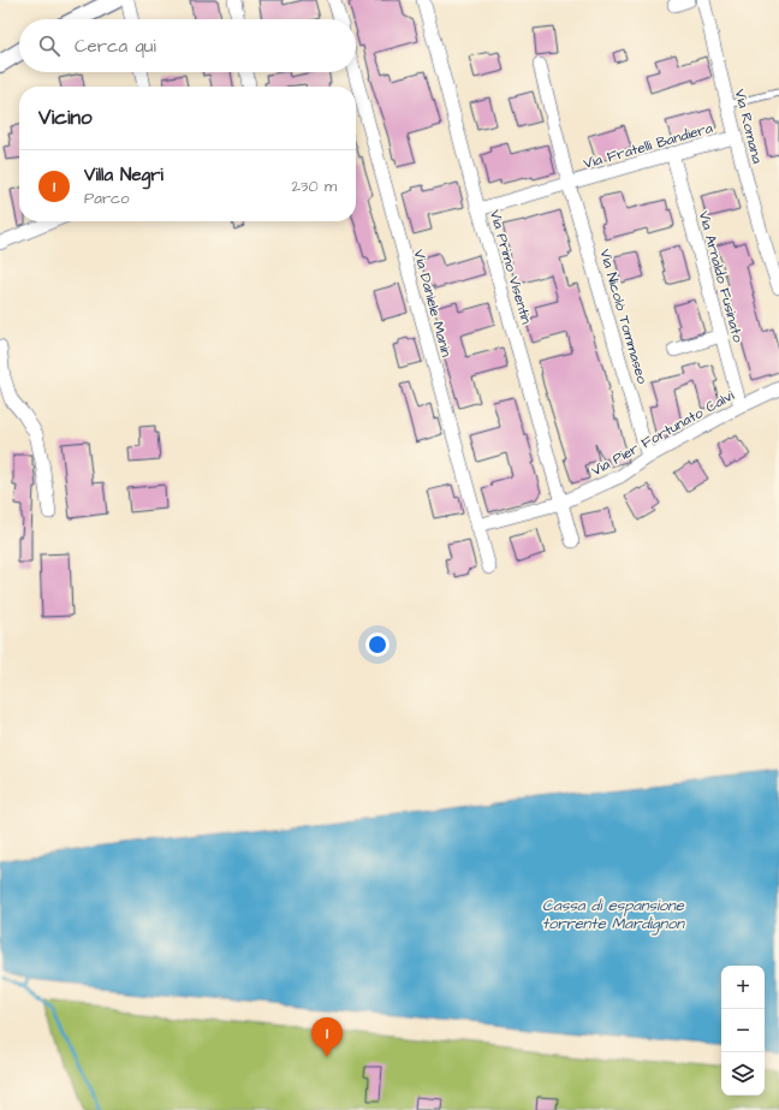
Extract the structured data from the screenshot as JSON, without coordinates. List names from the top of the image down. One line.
{"streets":{"street":["Via Romana","Via Fratelli Bandiera","Via Primo Visentin","Via Arnaldo Fusinato","Via Daniele Manin","Via Nicolò Tommaseo","Via Pier Fortunato Calvi"]},"crossings":[["Via Romana","Via Fratelli Bandiera"],["Via Fratelli Bandiera","Via Primo Visentin"],["Via Fratelli Bandiera","Via Arnaldo Fusinato"],["Via Fratelli Bandiera","Via Nicolò Tommaseo"],["Via Primo Visentin","Via Pier Fortunato Calvi"],["Via Arnaldo Fusinato","Via Pier Fortunato Calvi"],["Via Daniele Manin","Via Pier Fortunato Calvi"],["Via Nicolò Tommaseo","Via Pier Fortunato Calvi"]],"water":["Cassa di espansione torrente Mardignon"],"page":{"search":"Cerca qui","heading":"Vicino","list":[{"mark":"1","name":"Villa Negri","note":"Parco","value":"230 m"}],"map_buttons":["+","−"],"pins":"1"}}
